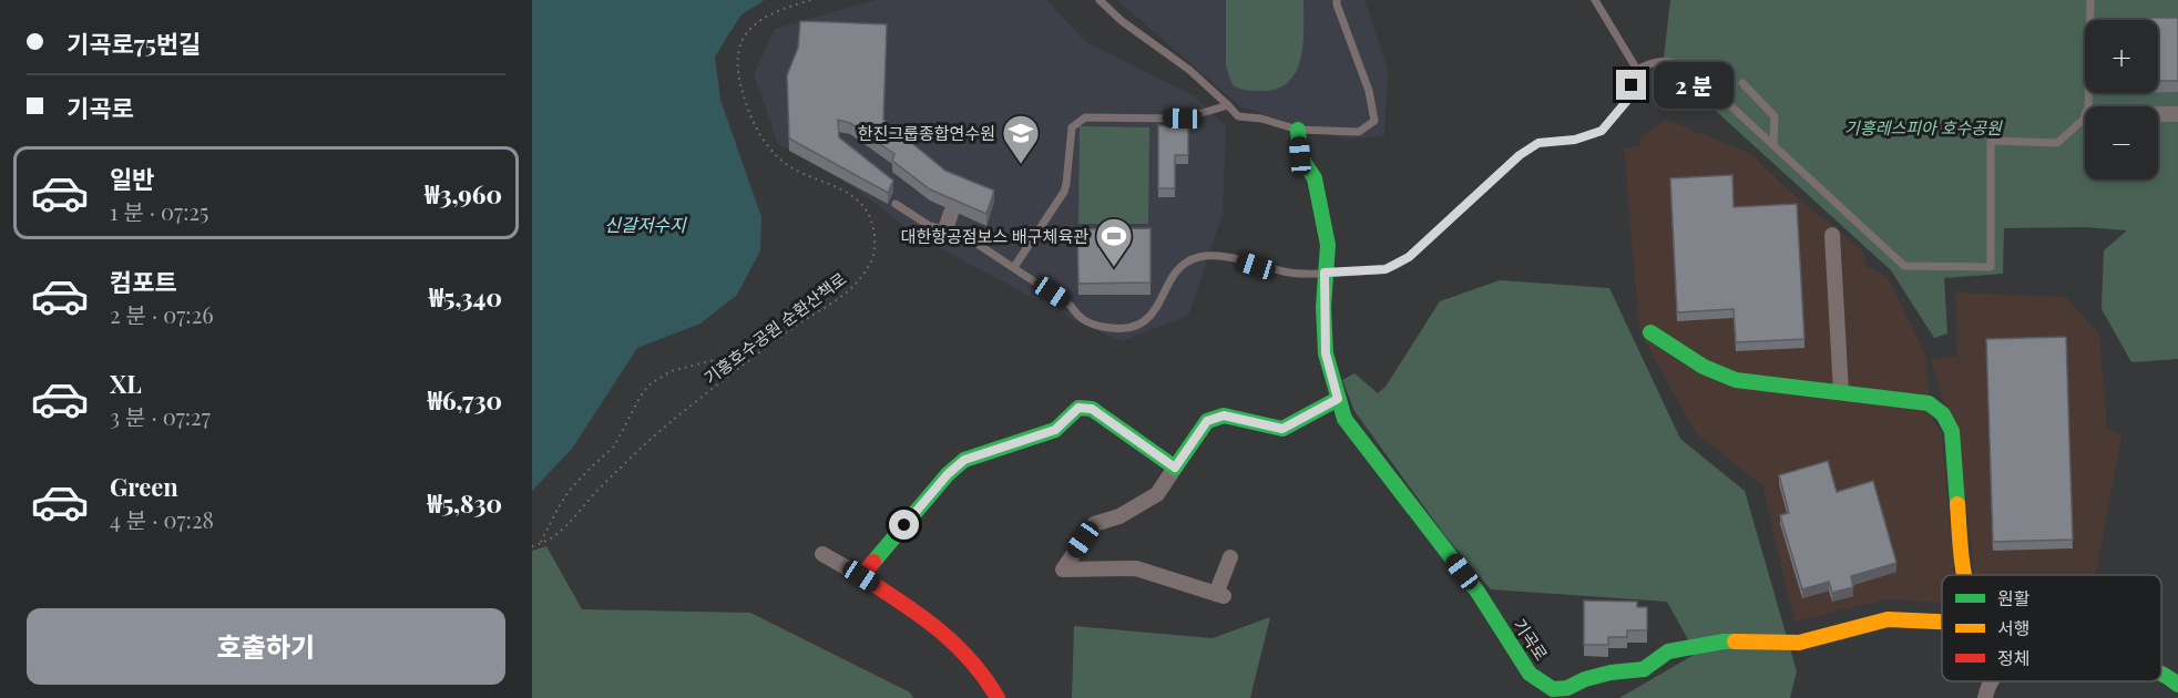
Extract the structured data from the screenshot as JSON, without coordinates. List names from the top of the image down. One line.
{"streets":{"street":["기곡로"],"path":["기흥호수공원 순환산책로"]},"water":["신갈저수지"],"parks":["기흥레스피아 호수공원"],"places":{"school or university":["한진그룹종합연수원"],"sports":["대한항공점보스 배구체육관"]},"legend":["원활","서행","정체"],"page":{"banner":["기곡로75번길","기곡로"],"map_buttons":["+","−"],"bubble":"2 분","list":[{"name":"일반","note":"1 분 · 07:25","value":"₩3,960"},{"name":"컴포트","note":"2 분 · 07:26","value":"₩5,340"},{"name":"XL","note":"3 분 · 07:27","value":"₩6,730"},{"name":"Green","note":"4 분 · 07:28","value":"₩5,830"}],"buttons":"호출하기"}}
